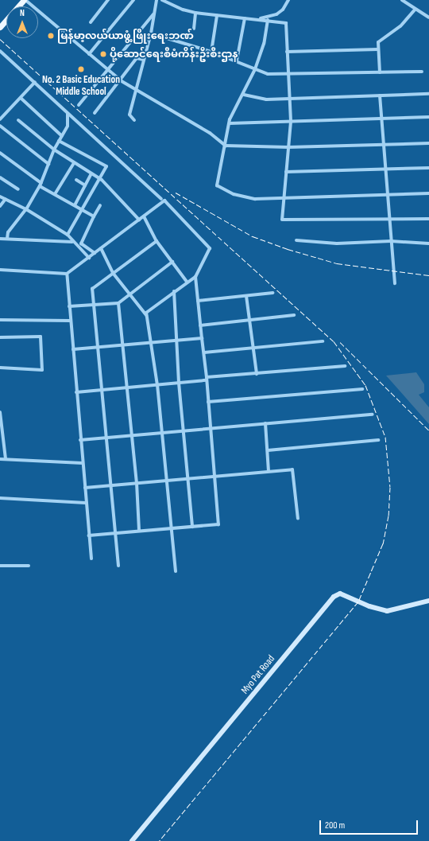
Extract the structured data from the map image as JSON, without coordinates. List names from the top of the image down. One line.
{"streets":{"main road":["Myo Pat Road"]},"places":["မြန်မာ့လယ်ယာဖွံ့ဖြိုးရေးဘဏ်","ပို့ဆောင်ရေးစီမံကိန်းဦးစီးဌာန","No. 2 Basic Education Middle School"],"scale_bar":"200 m","north":"top"}
